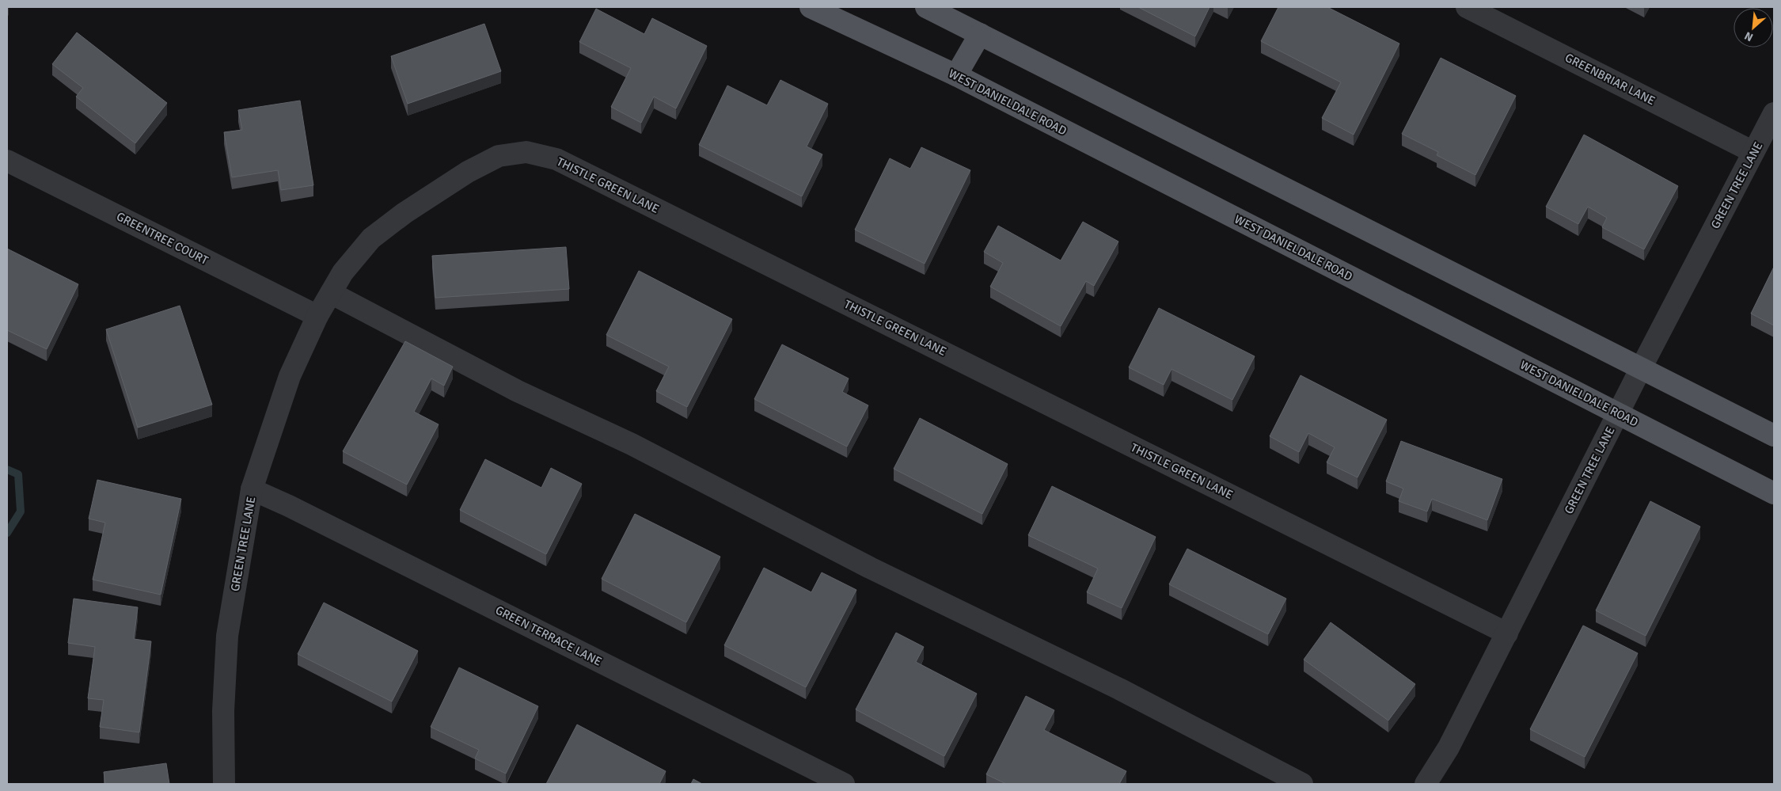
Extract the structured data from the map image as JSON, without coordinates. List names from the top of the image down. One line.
{"streets":{"main road":["WEST DANIELDALE ROAD"],"street":["GREENBRIAR LANE","THISTLE GREEN LANE","GREEN TREE LANE","GREENTREE COURT","GREEN TERRACE LANE"]},"crossings":[["GREENBRIAR LANE","GREEN TREE LANE"],["WEST DANIELDALE ROAD","GREEN TREE LANE"],["THISTLE GREEN LANE","GREEN TREE LANE"],["THISTLE GREEN LANE","GREENTREE COURT"],["GREEN TREE LANE","GREENTREE COURT"],["GREEN TREE LANE","GREEN TERRACE LANE"]],"north":"bottom left"}
